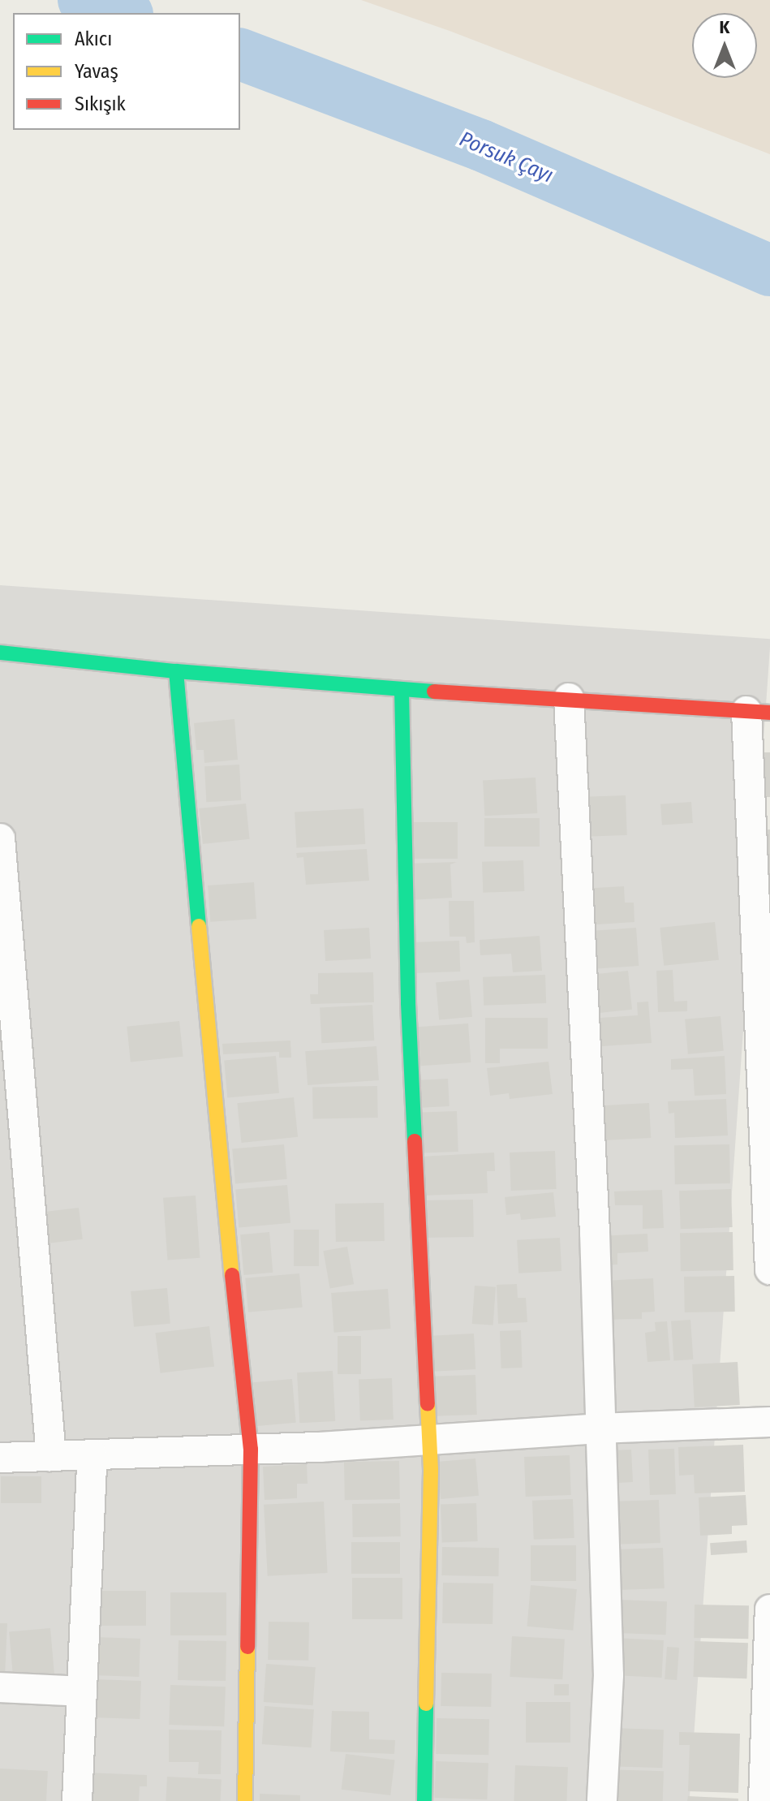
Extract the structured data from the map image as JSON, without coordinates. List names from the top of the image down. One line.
{"water":["Porsuk Çayı"],"legend":["Akıcı","Yavaş","Sıkışık"],"north":"top"}
